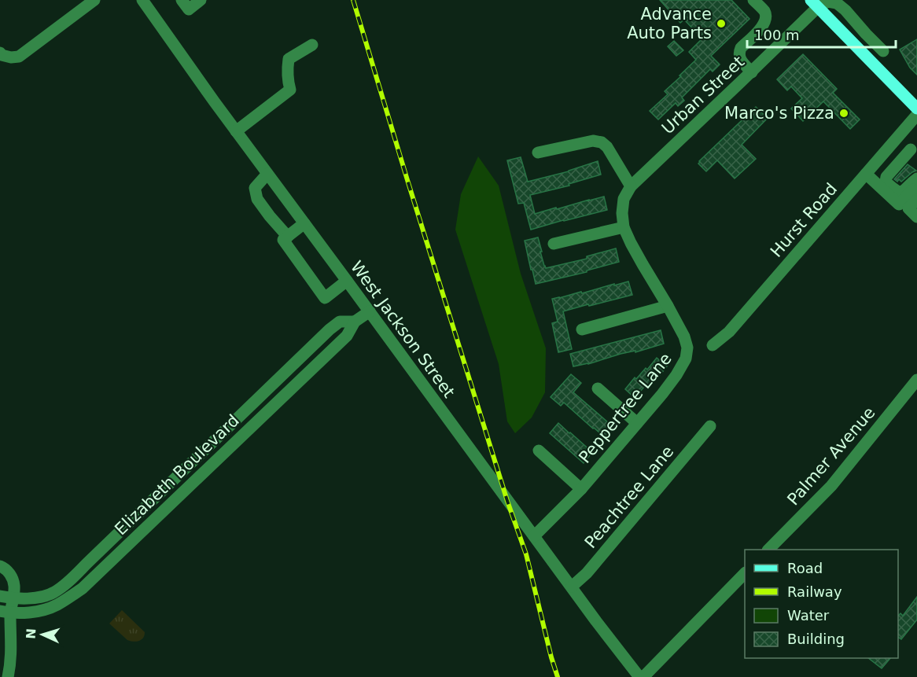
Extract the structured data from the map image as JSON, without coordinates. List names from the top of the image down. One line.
{"streets":{"street":["Urban Street","Hurst Road","West Jackson Street","Peppertree Lane","Palmer Avenue","Elizabeth Boulevard","Peachtree Lane"]},"crossings":[["Urban Street","Peppertree Lane"],["West Jackson Street","Peppertree Lane"],["West Jackson Street","Elizabeth Boulevard"],["West Jackson Street","Peachtree Lane"]],"places":["Advance Auto Parts","Marco's Pizza"],"legend":["Road","Railway","Water","Building"],"scale_bar":"100 m","north":"left"}
